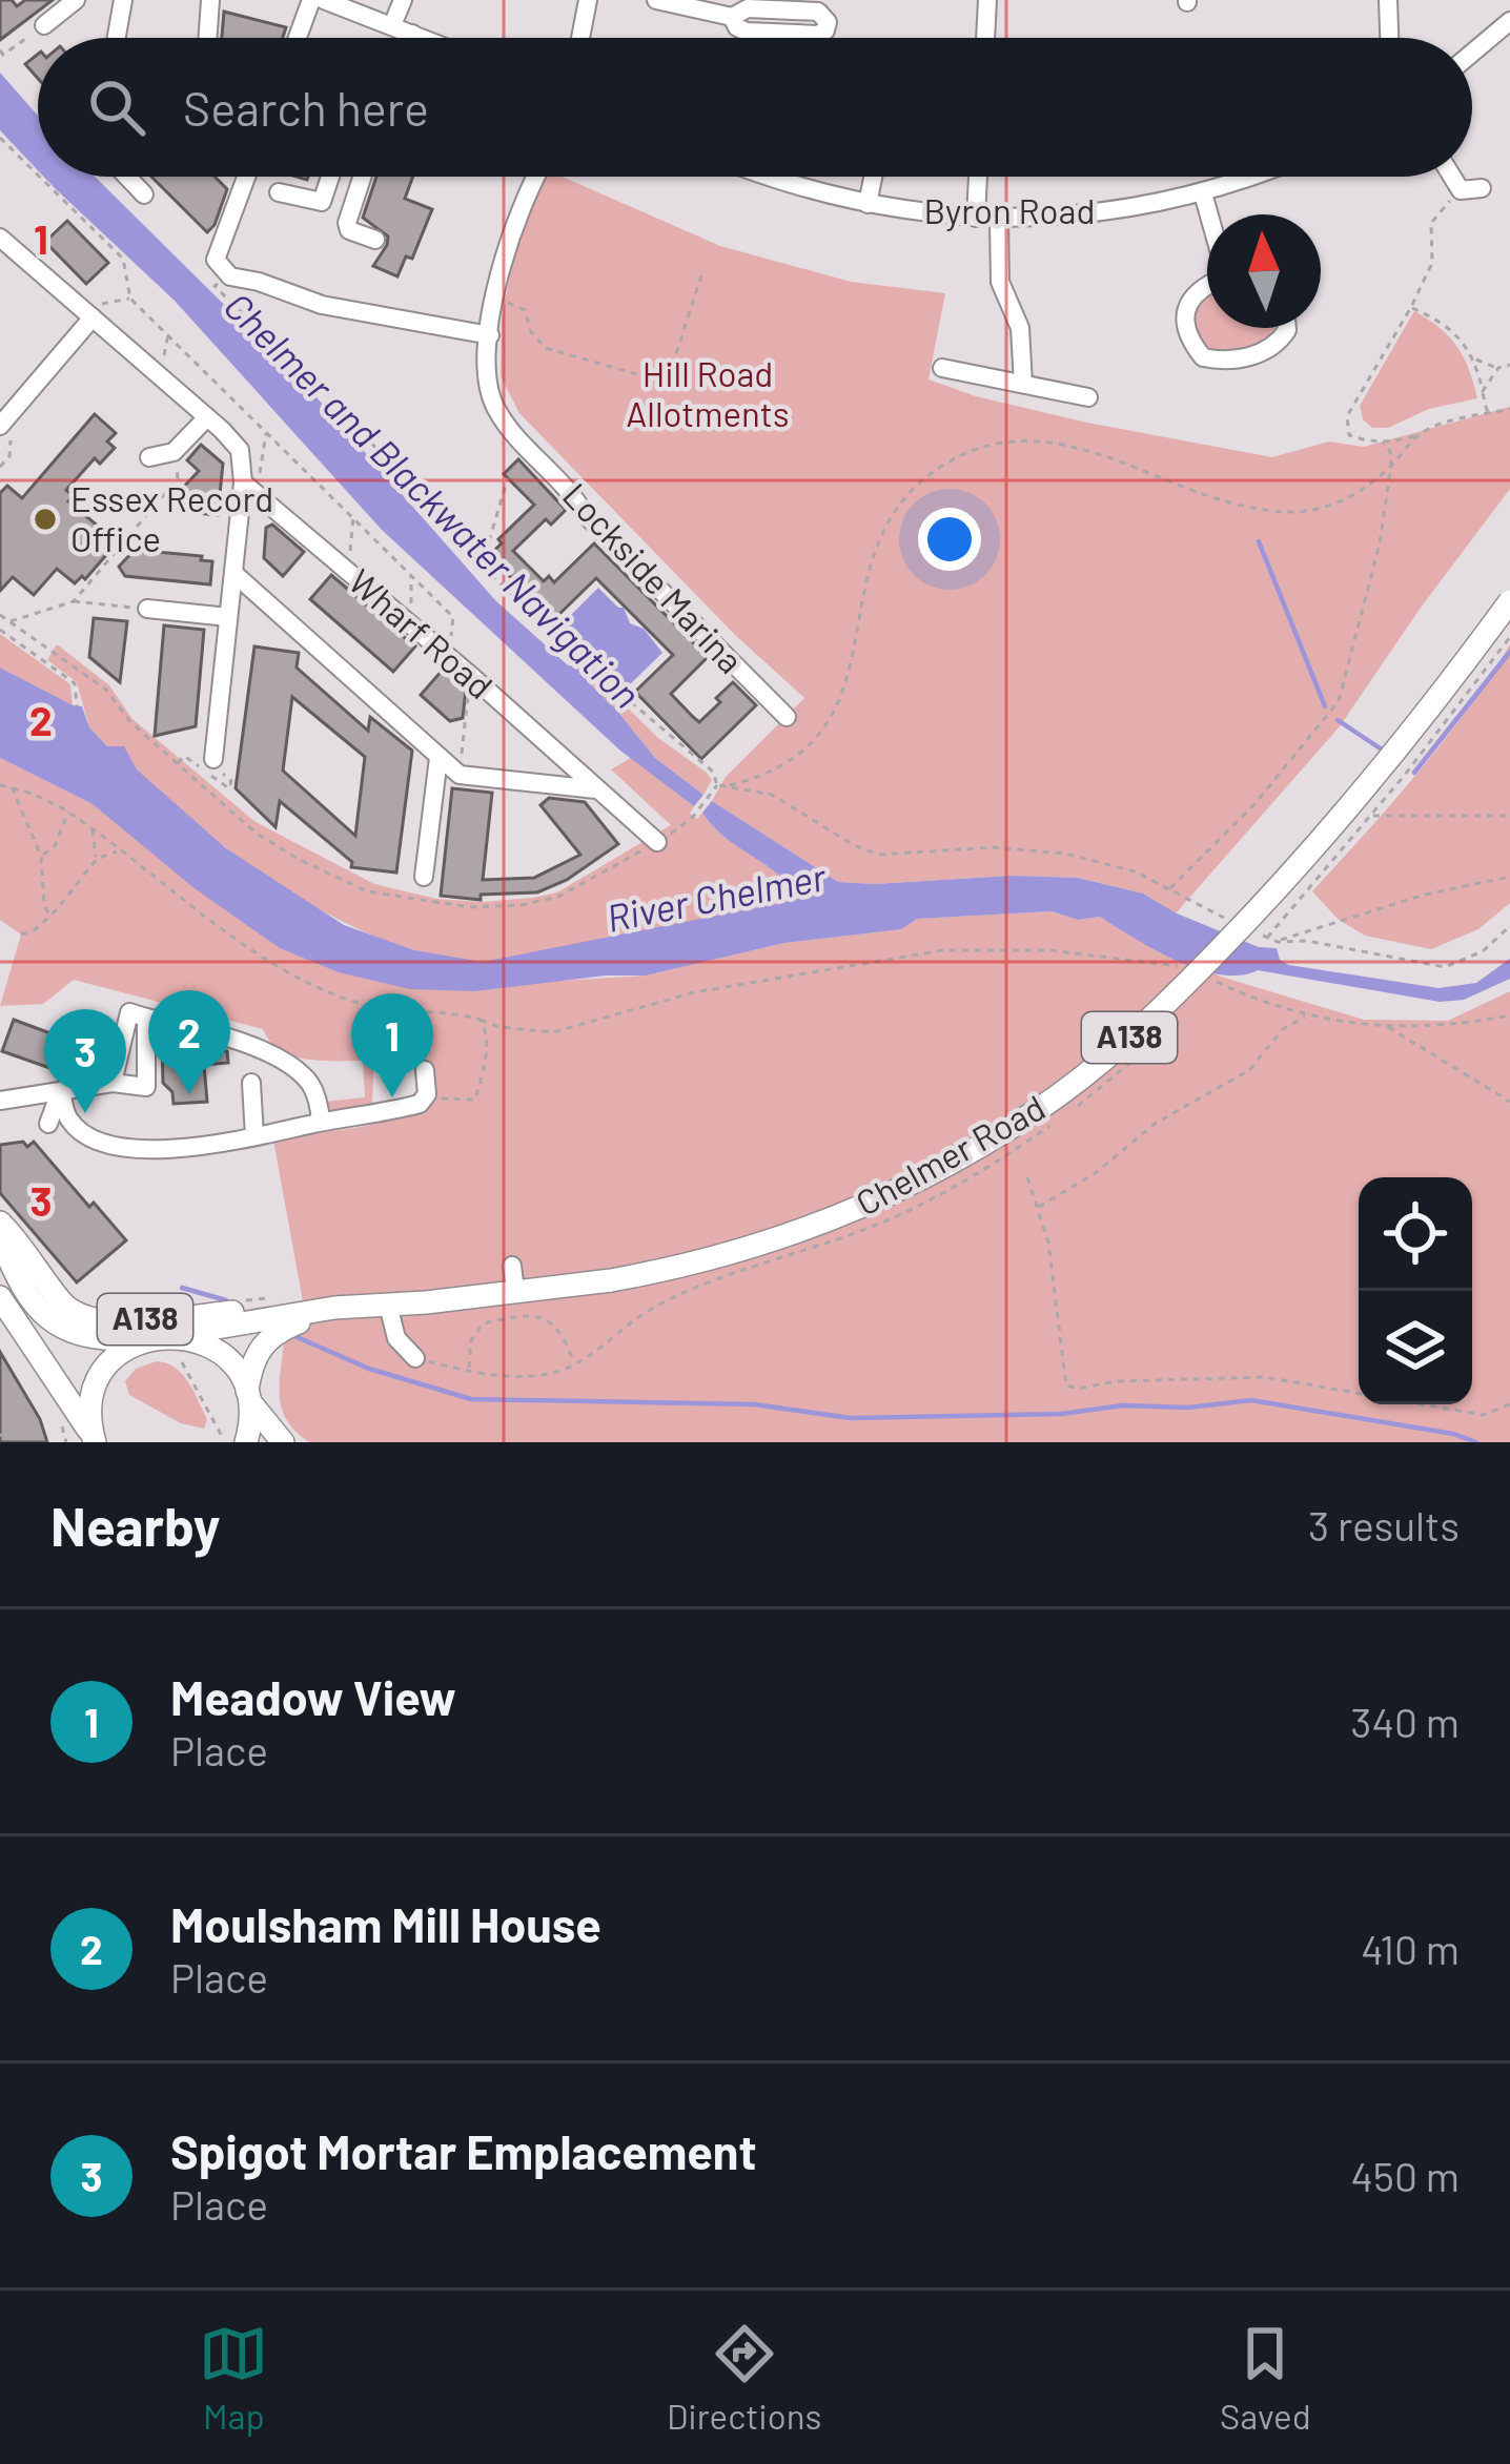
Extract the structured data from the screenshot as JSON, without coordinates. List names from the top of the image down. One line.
{"streets":{"main road":["A138","Chelmer Road"],"street":["Byron Road","Lockside Marina","Wharf Road"]},"crossings":[["A138","Chelmer Road"]],"water":["Chelmer and Blackwater Navigation","River Chelmer"],"parks":["Hill Road Allotments"],"places":["Essex Record Office"],"north":"top","page":{"search":"Search here","pins":["2","1","3"],"heading":["Nearby","3 results"],"list":[{"mark":"1","name":"Meadow View","note":"Place","value":"340 m"},{"mark":"2","name":"Moulsham Mill House","note":"Place","value":"410 m"},{"mark":"3","name":"Spigot Mortar Emplacement","note":"Place","value":"450 m"}],"nav":["Map","Directions","Saved"]},"grid":{"rows":["1","2","3"]}}
